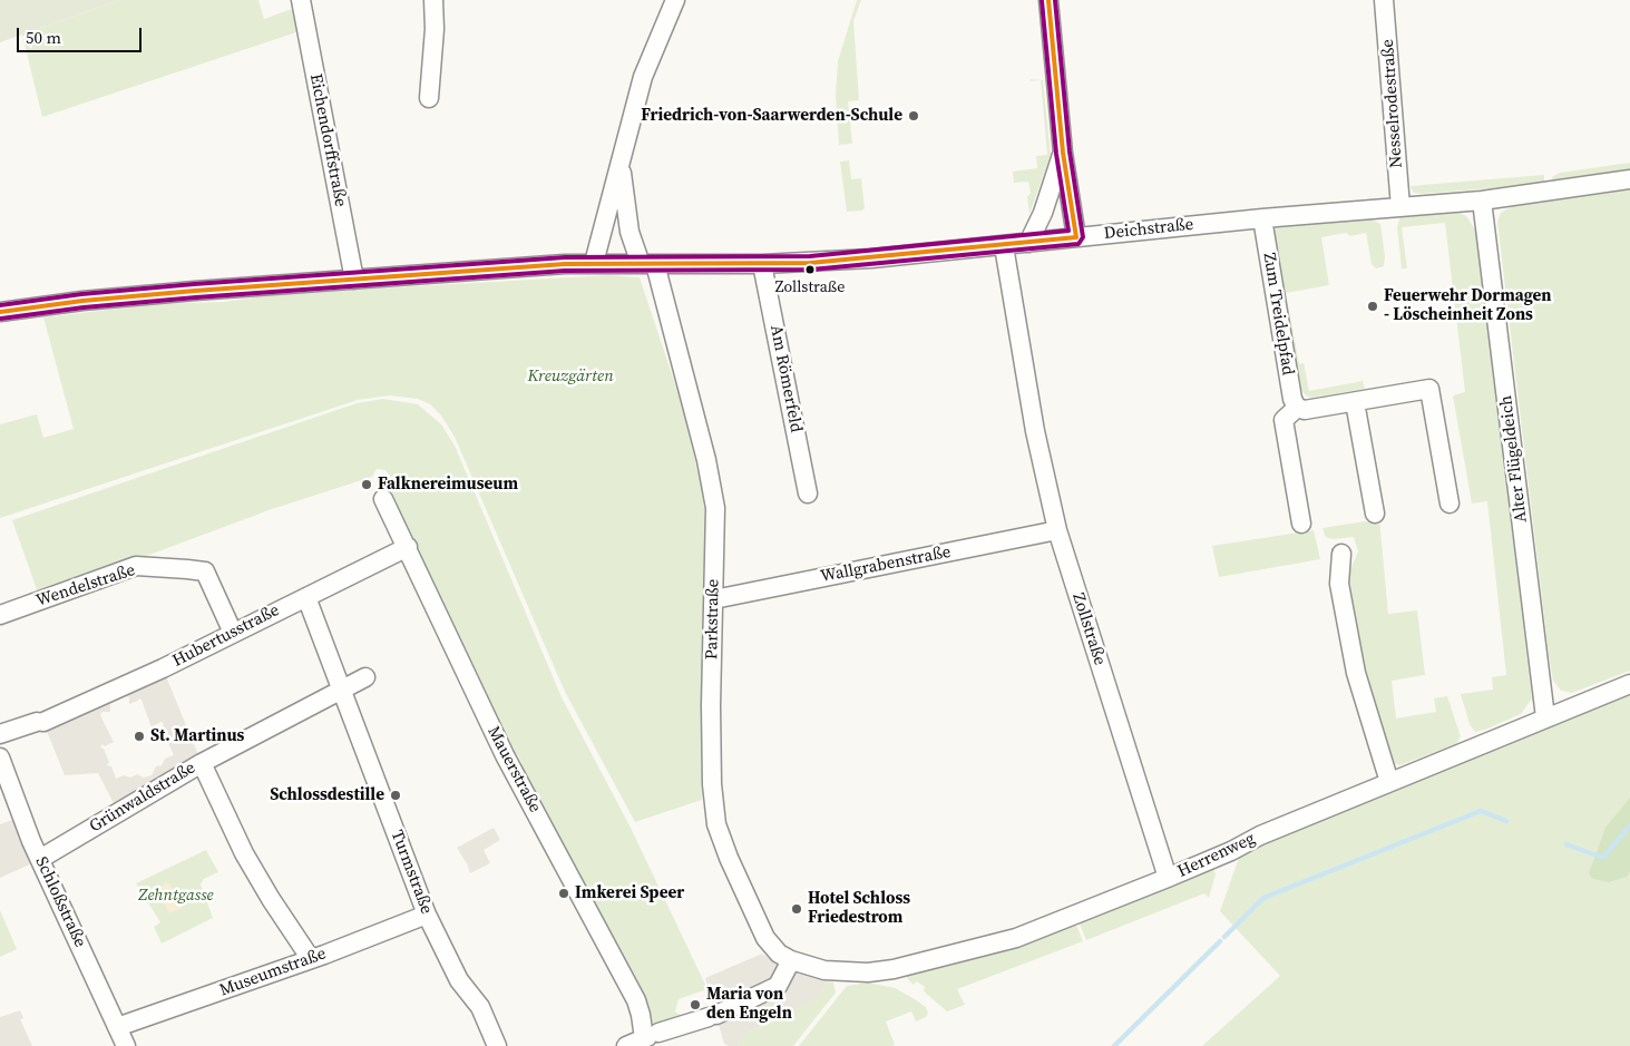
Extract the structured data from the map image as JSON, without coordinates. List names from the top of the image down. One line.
{"streets":{"street":["Nesselrodestraße","Eichendorffstraße","Deichstraße","Zum Treidelpfad","Am Römerfeld","Alter Flügeldeich","Wallgrabenstraße","Wendelstraße","Parkstraße","Zollstraße","Hubertusstraße","Mauerstraße","Grünwaldstraße","Herrenweg","Turmstraße","Schloßstraße","Museumstraße"]},"crossings":[["Nesselrodestraße","Deichstraße"],["Eichendorffstraße","Deichstraße"],["Deichstraße","Zum Treidelpfad"],["Deichstraße","Am Römerfeld"],["Deichstraße","Alter Flügeldeich"],["Deichstraße","Parkstraße"],["Deichstraße","Zollstraße"],["Alter Flügeldeich","Herrenweg"],["Wallgrabenstraße","Parkstraße"],["Wallgrabenstraße","Zollstraße"],["Wendelstraße","Hubertusstraße"],["Parkstraße","Herrenweg"],["Zollstraße","Herrenweg"],["Hubertusstraße","Mauerstraße"],["Hubertusstraße","Turmstraße"],["Grünwaldstraße","Turmstraße"],["Grünwaldstraße","Schloßstraße"],["Turmstraße","Museumstraße"],["Schloßstraße","Museumstraße"]],"parks":["Kreuzgärten","Zehntgasse"],"places":["Friedrich-von-Saarwerden-Schule","Zollstraße","Feuerwehr Dormagen - Löscheinheit Zons","Falknereimuseum","St. Martinus","Schlossdestille","Imkerei Speer","Hotel Schloss Friedestrom","Maria von den Engeln"],"scale_bar":"50 m"}
